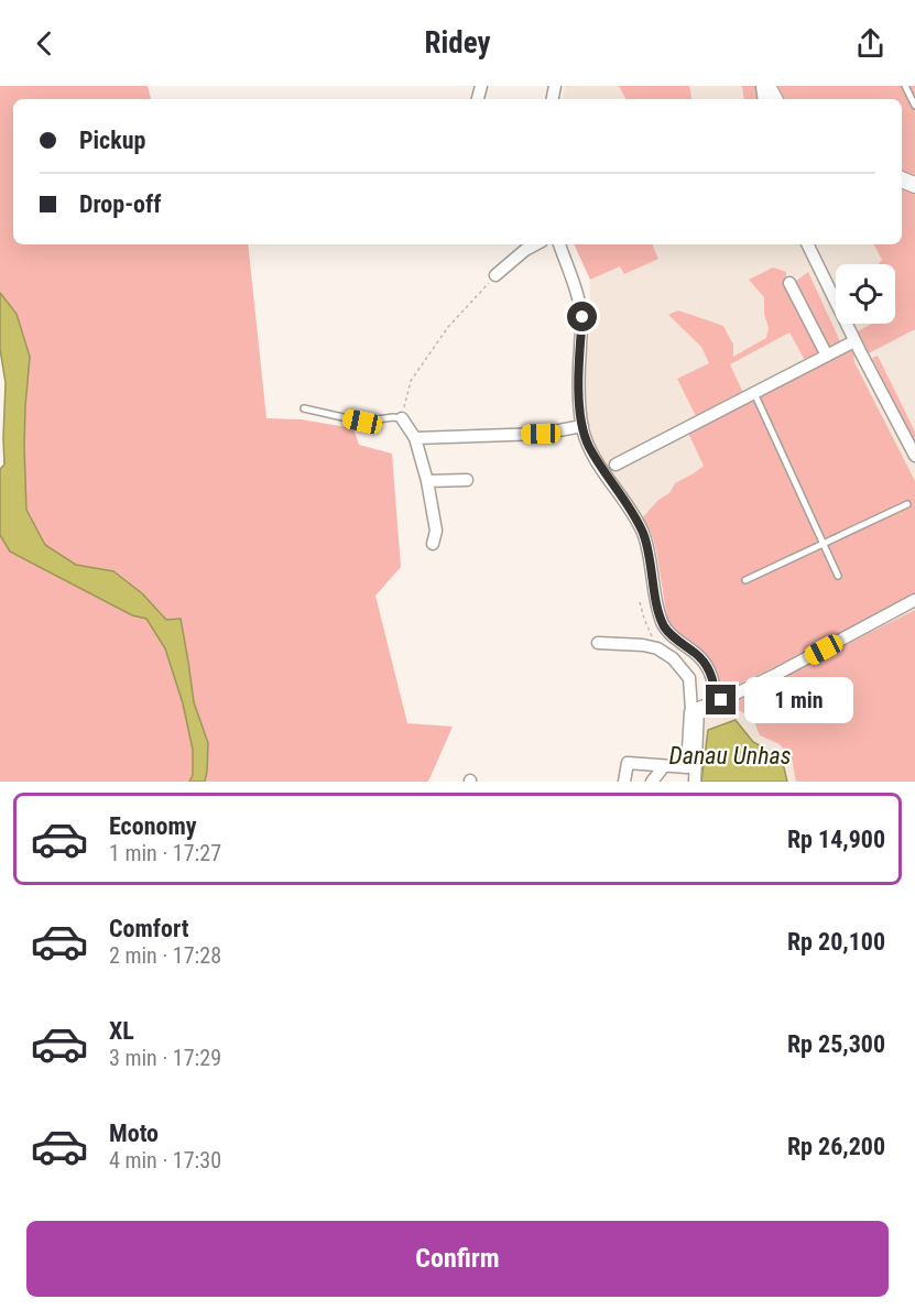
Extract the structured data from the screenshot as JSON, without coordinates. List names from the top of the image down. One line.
{"water":["Danau Unhas"],"page":{"header":"Ridey","banner":["Pickup","Drop-off"],"bubble":"1 min","list":[{"name":"Economy","note":"1 min · 17:27","value":"Rp 14,900"},{"name":"Comfort","note":"2 min · 17:28","value":"Rp 20,100"},{"name":"XL","note":"3 min · 17:29","value":"Rp 25,300"},{"name":"Moto","note":"4 min · 17:30","value":"Rp 26,200"}],"buttons":"Confirm"}}
